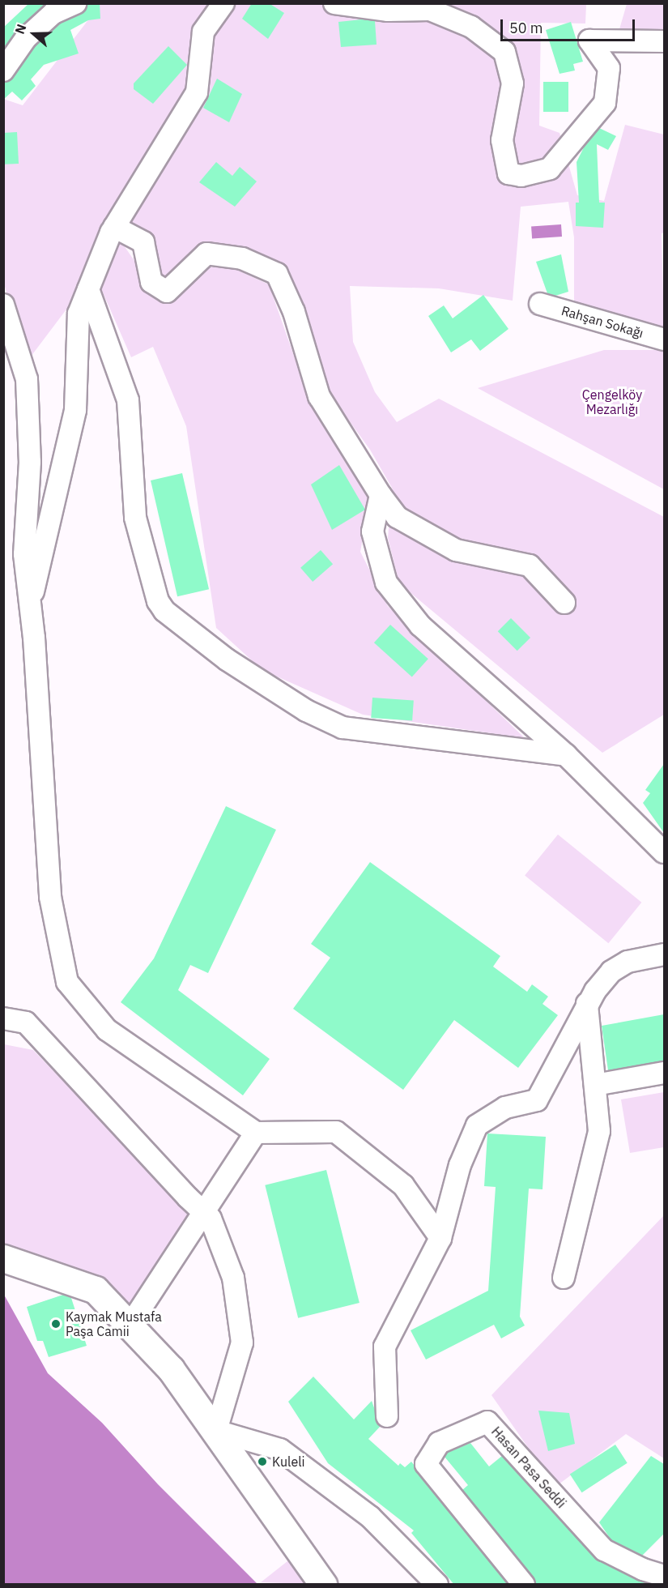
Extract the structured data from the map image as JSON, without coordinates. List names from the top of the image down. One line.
{"streets":{"street":["Rahşan Sokağı","Hasan Pasa Seddi"]},"parks":["Çengelköy Mezarlığı"],"places":["Kaymak Mustafa Paşa Camii","Kuleli"],"scale_bar":"50 m","north":"left"}
